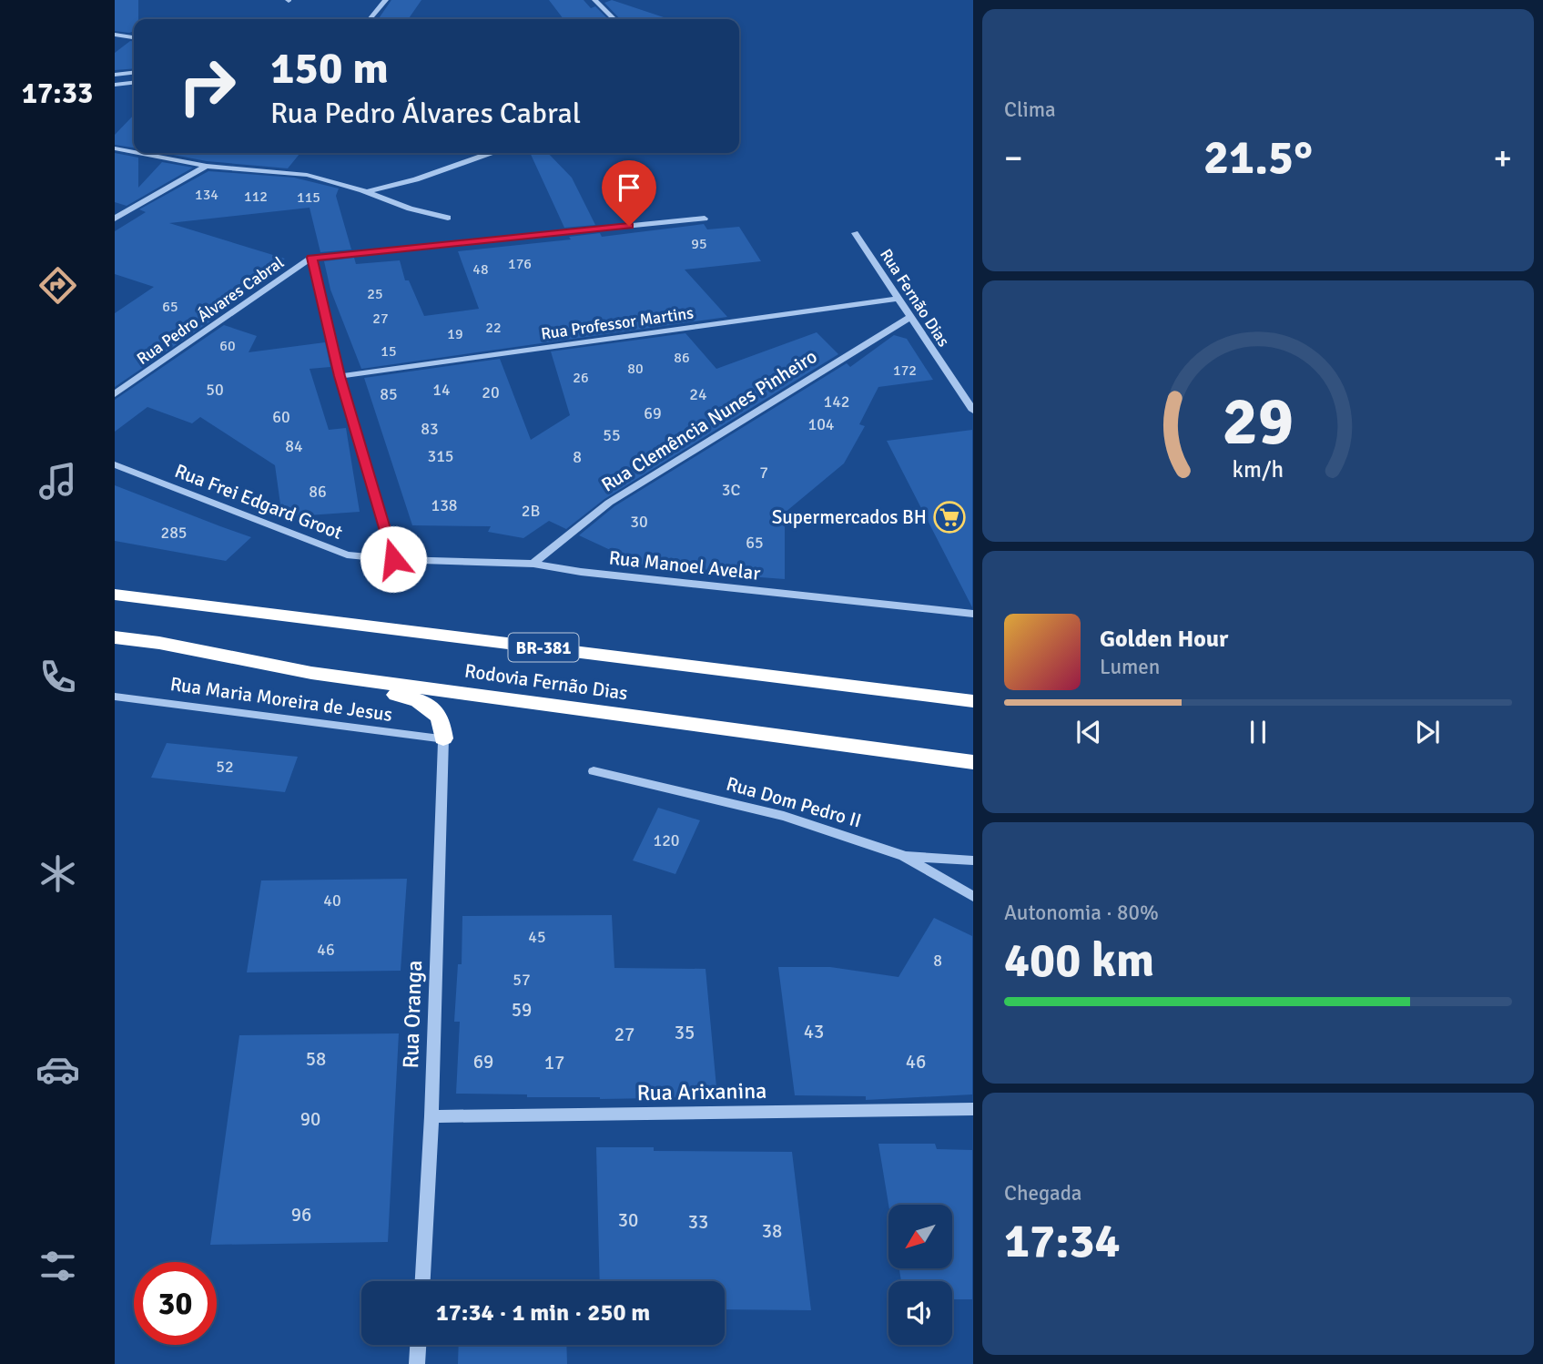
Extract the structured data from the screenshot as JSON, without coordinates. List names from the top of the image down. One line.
{"streets":{"highway":["BR-381","Rodovia Fernão Dias"],"street":["Rua Fernão Dias","Rua Pedro Álvares Cabral","Rua Professor Martins","Rua Clemência Nunes Pinheiro","Rua Frei Edgard Groot","Rua Manoel Avelar","Rua Maria Moreira de Jesus","Rua Dom Pedro II","Rua Oranga","Rua Arixanina"]},"crossings":[["Rua Fernão Dias","Rua Professor Martins"],["Rua Fernão Dias","Rua Clemência Nunes Pinheiro"],["Rua Clemência Nunes Pinheiro","Rua Manoel Avelar"],["Rua Frei Edgard Groot","Rua Manoel Avelar"],["Rua Maria Moreira de Jesus","Rua Oranga"],["Rua Oranga","Rua Arixanina"]],"places":{"supermarket":["Supermercados BH"]},"house_numbers":["134","112","115","95","176","48","25","65","27","22","19","60","15","86","80","172","26","50","14","20","85","24","142","69","60","104","83","55","84","315","8","7","3C","86","138","2B","30","285","65","52","120","40","45","46","8","57","59","43","35","27","58","69","46","17","90","96","30","33","38"],"north":"bottom left","page":{"tabs":"17:33","tile":["Clima",["Autonomia · 80%","400 km"],["Chegada","17:34"]],"turn":["150 m","Rua Pedro Álvares Cabral"],"heat":["−","21.5°","+"],"song":["Golden Hour","Lumen"],"limit":"30","trip":"17:34 · 1 min · 250 m","gauge":["29","km/h"]}}
